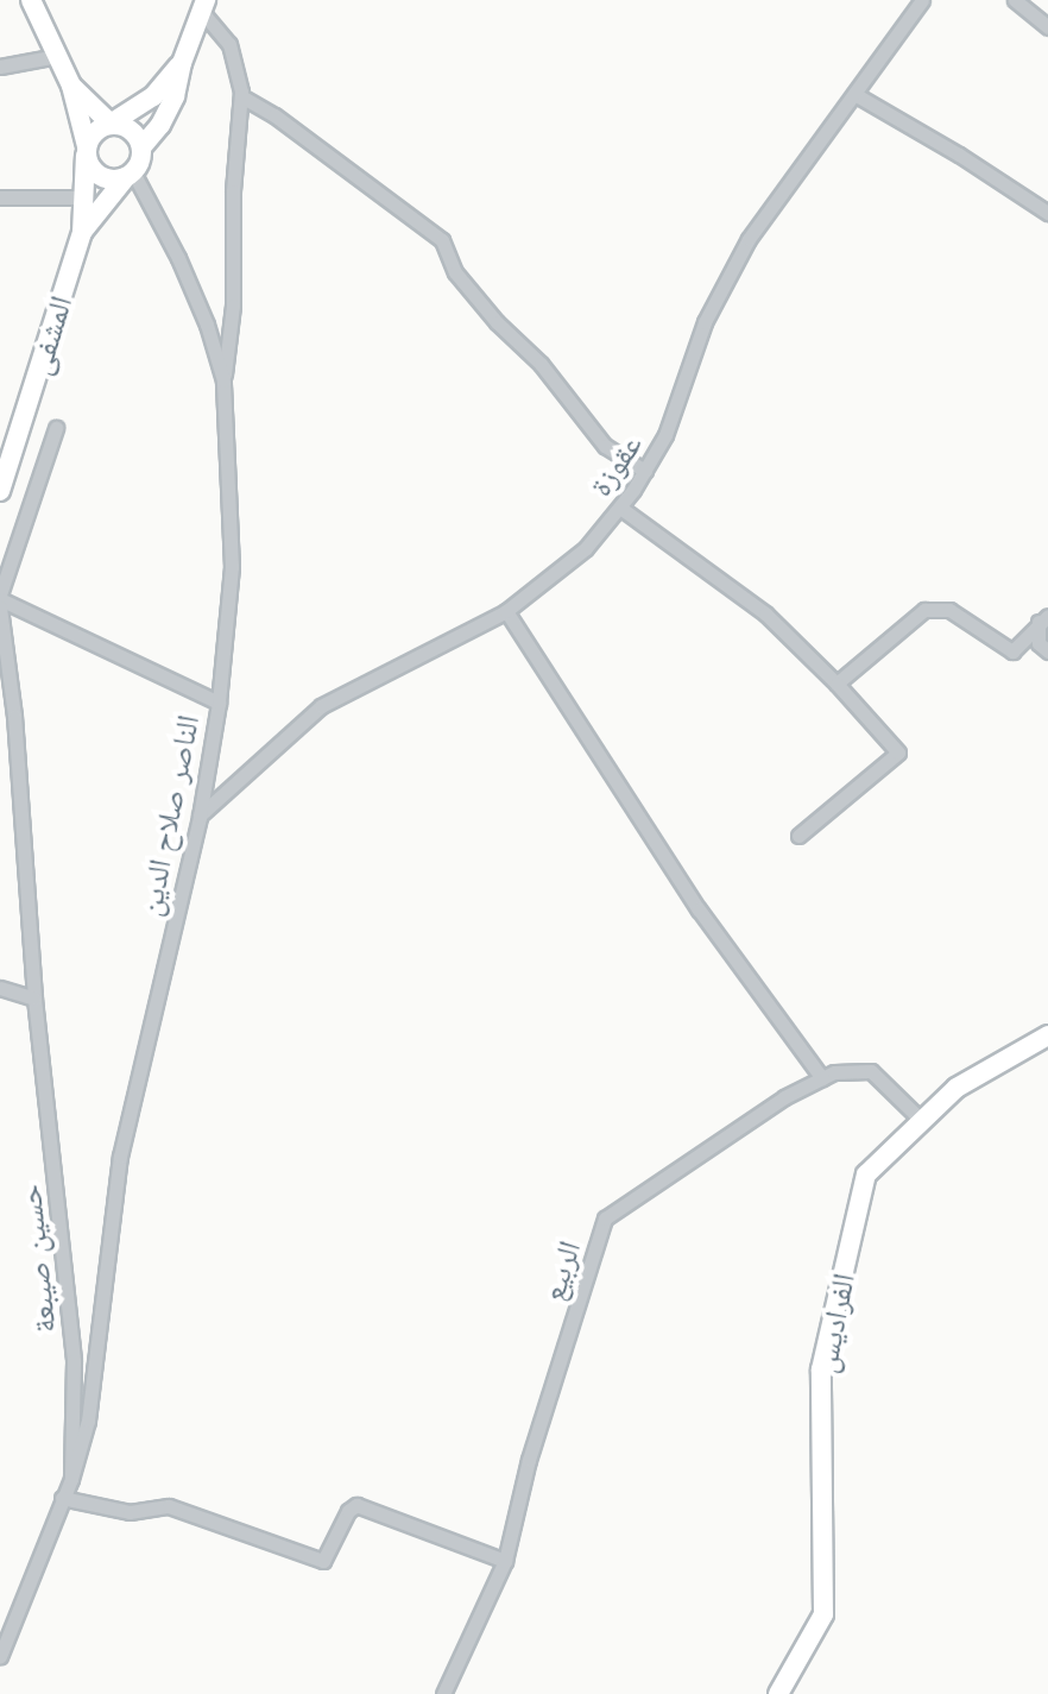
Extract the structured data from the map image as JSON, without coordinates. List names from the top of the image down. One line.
{"streets":{"street":["المشفى","عقوزة","الناصر صلاح الدين","حسين صيبعة","الربيع","الفراديس"]},"crossings":[["عقوزة","الناصر صلاح الدين"],["الناصر صلاح الدين","حسين صيبعة"],["الربيع","الفراديس"]]}
